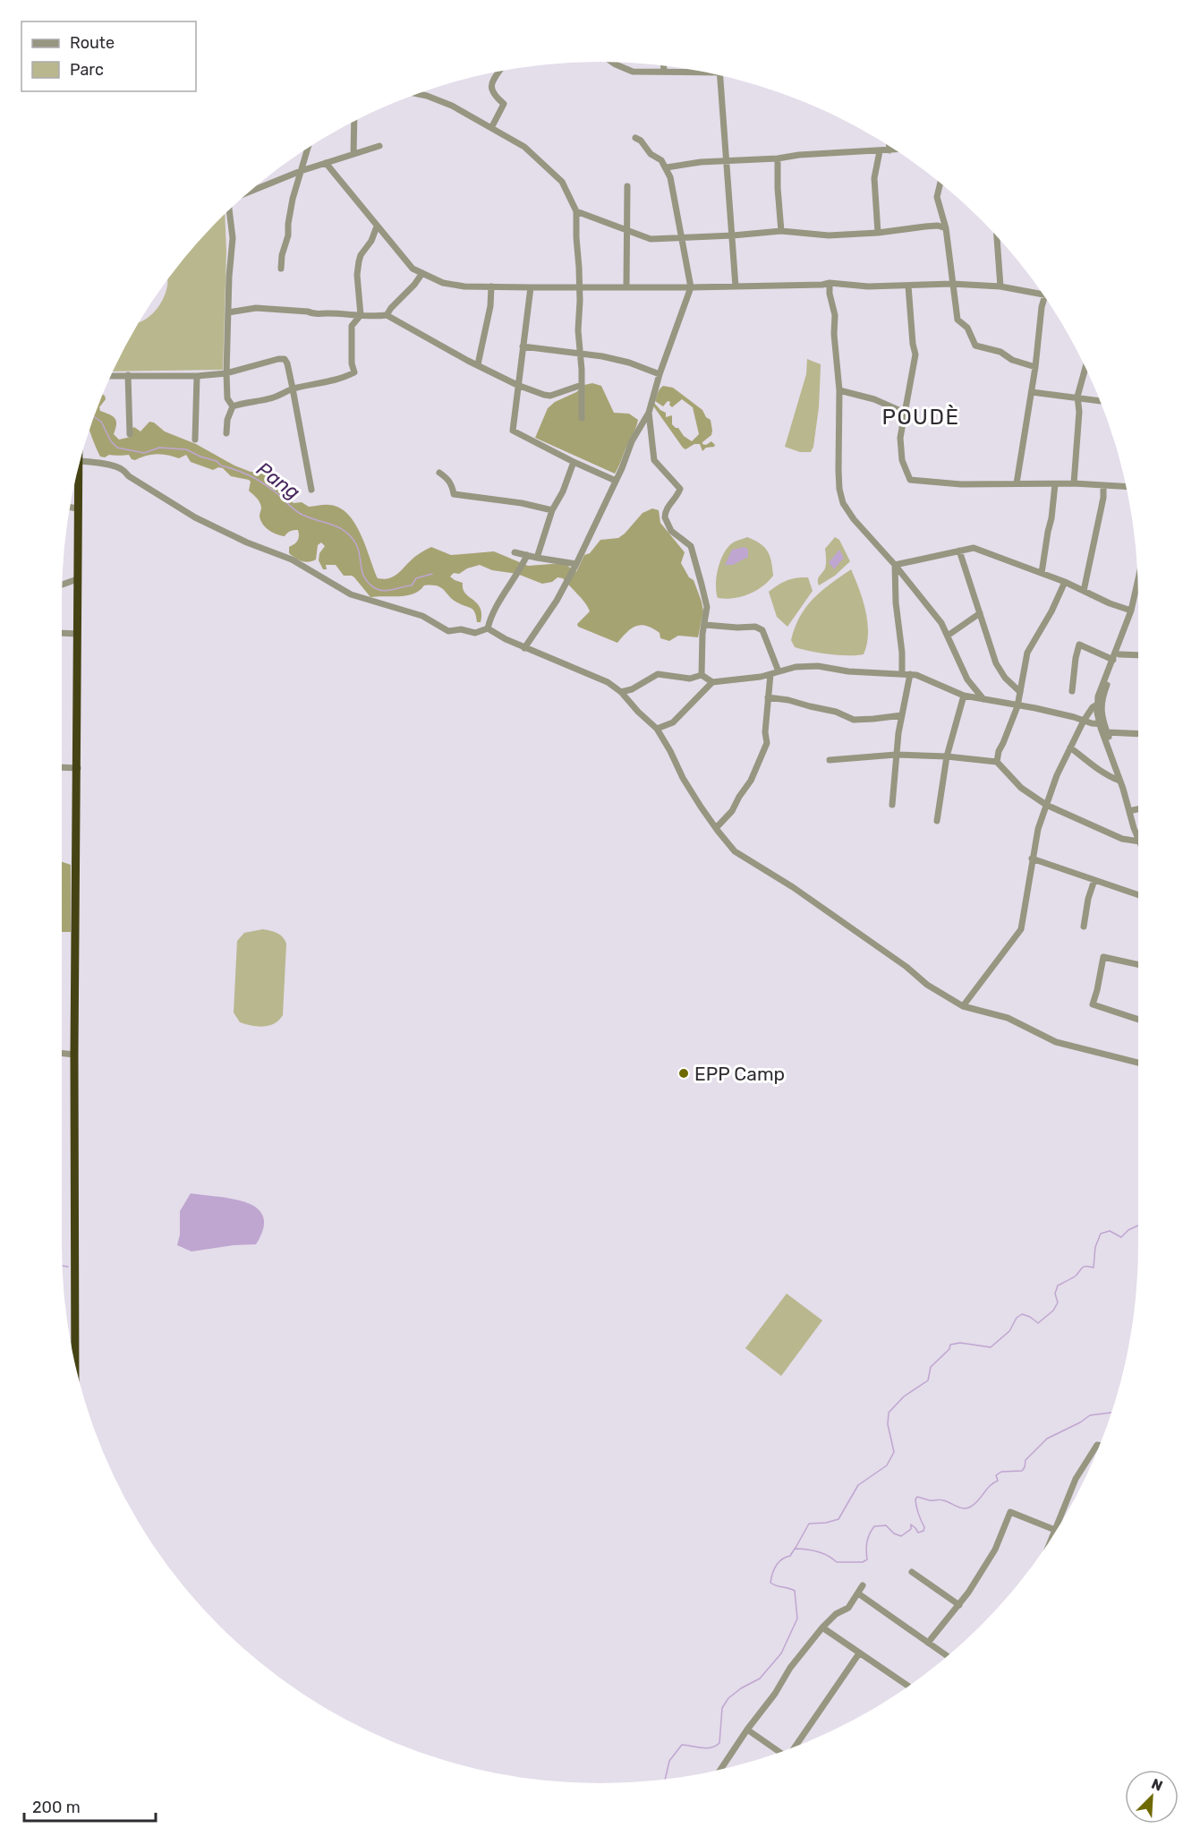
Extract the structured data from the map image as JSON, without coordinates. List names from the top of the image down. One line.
{"districts":["POUDÈ"],"water":["Pang"],"places":["EPP Camp"],"legend":["Route","Parc"],"scale_bar":"200 m","north":"top right"}
